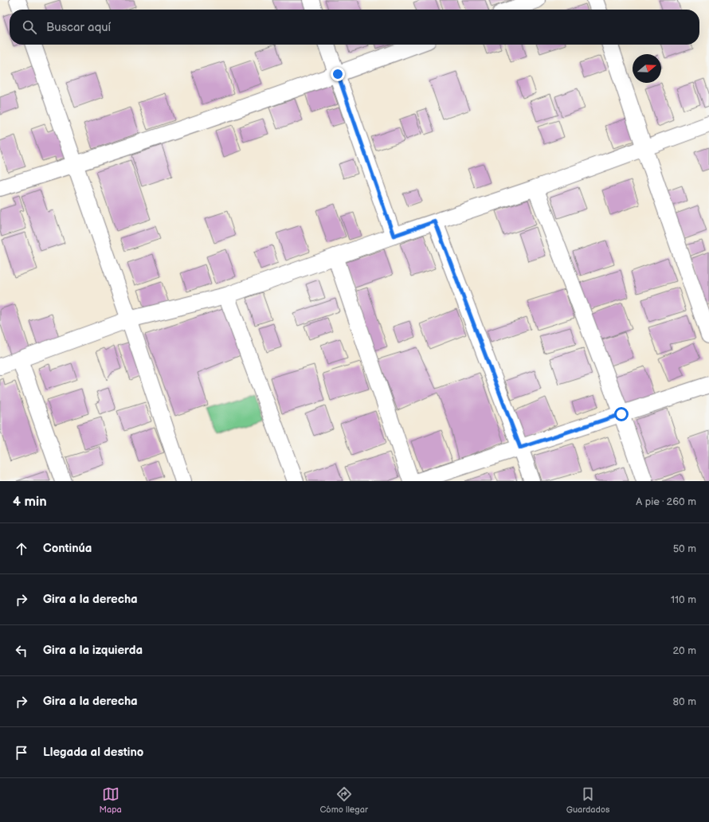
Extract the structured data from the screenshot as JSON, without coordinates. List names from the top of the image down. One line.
{"north":"right","page":{"search":"Buscar aquí","heading":["4 min","A pie · 260 m"],"list":[["Continúa","50 m"],["Gira a la derecha","110 m"],["Gira a la izquierda","20 m"],["Gira a la derecha","80 m"],"Llegada al destino"],"nav":["Mapa","Cómo llegar","Guardados"]}}
